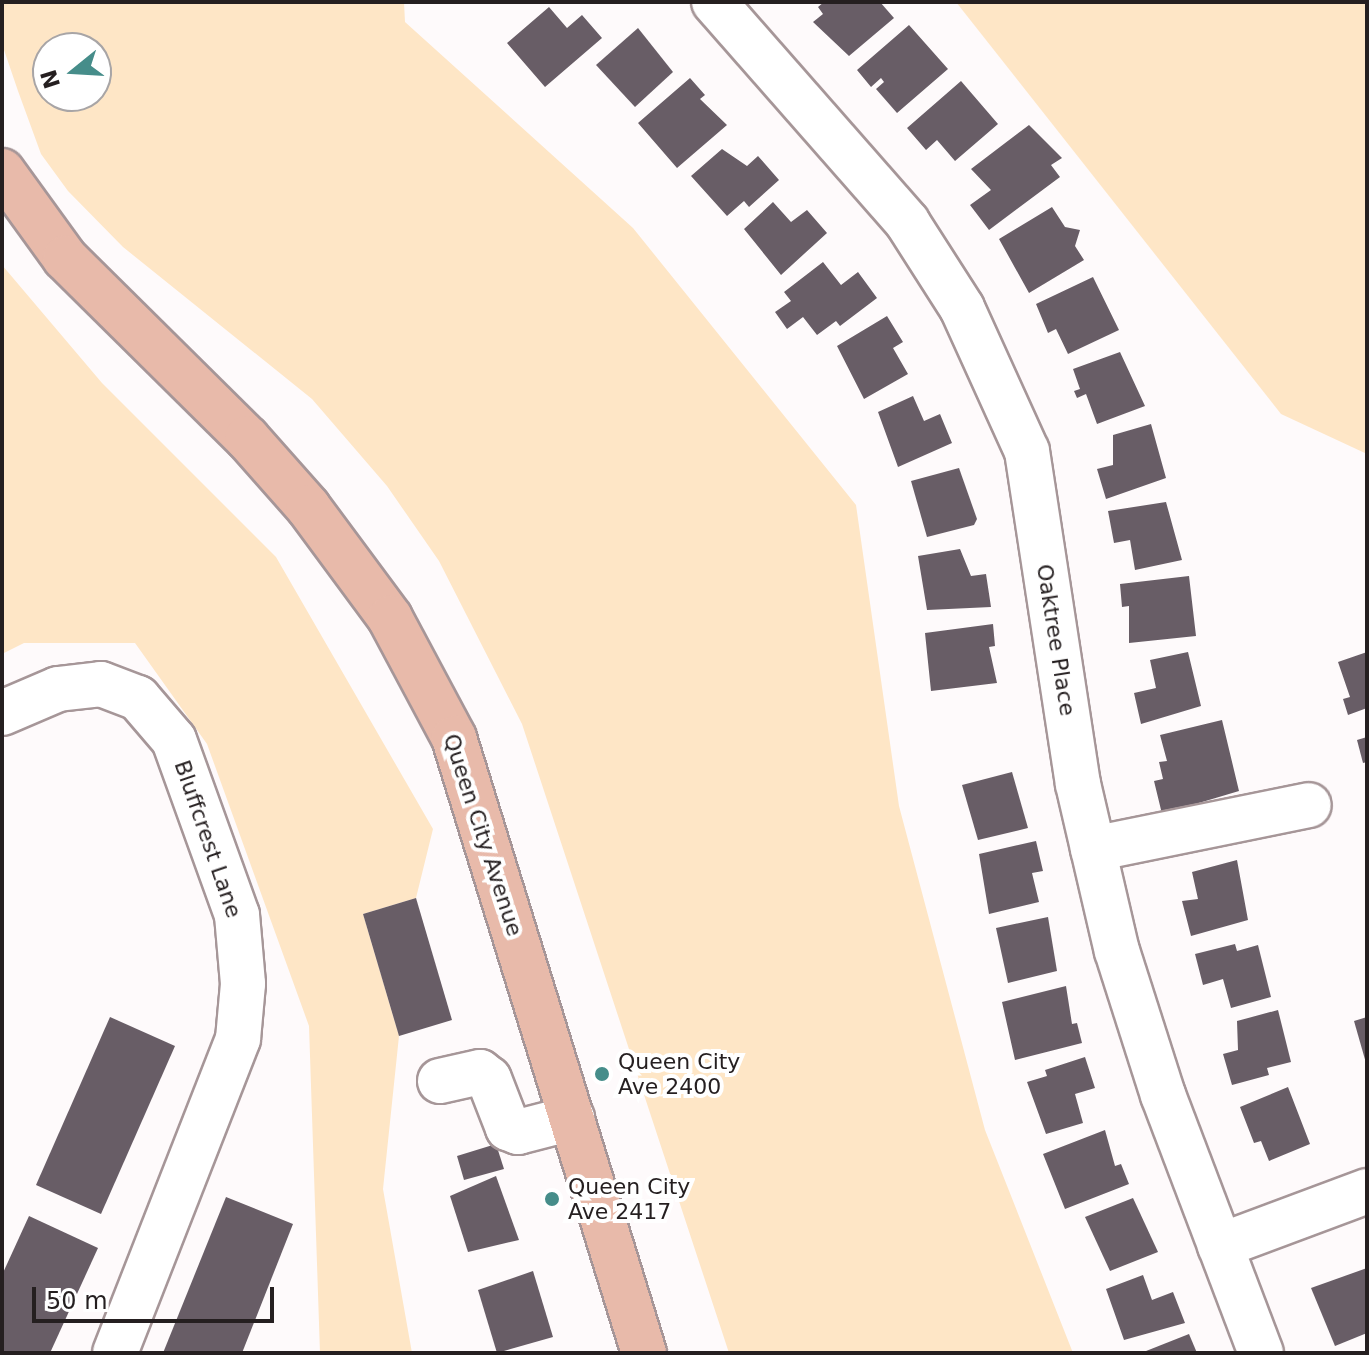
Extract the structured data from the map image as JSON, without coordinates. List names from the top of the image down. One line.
{"streets":{"main road":["Queen City Avenue"],"street":["Oaktree Place","Bluffcrest Lane"]},"places":["Queen City Ave 2400","Queen City Ave 2417"],"scale_bar":"50 m","north":"left"}
